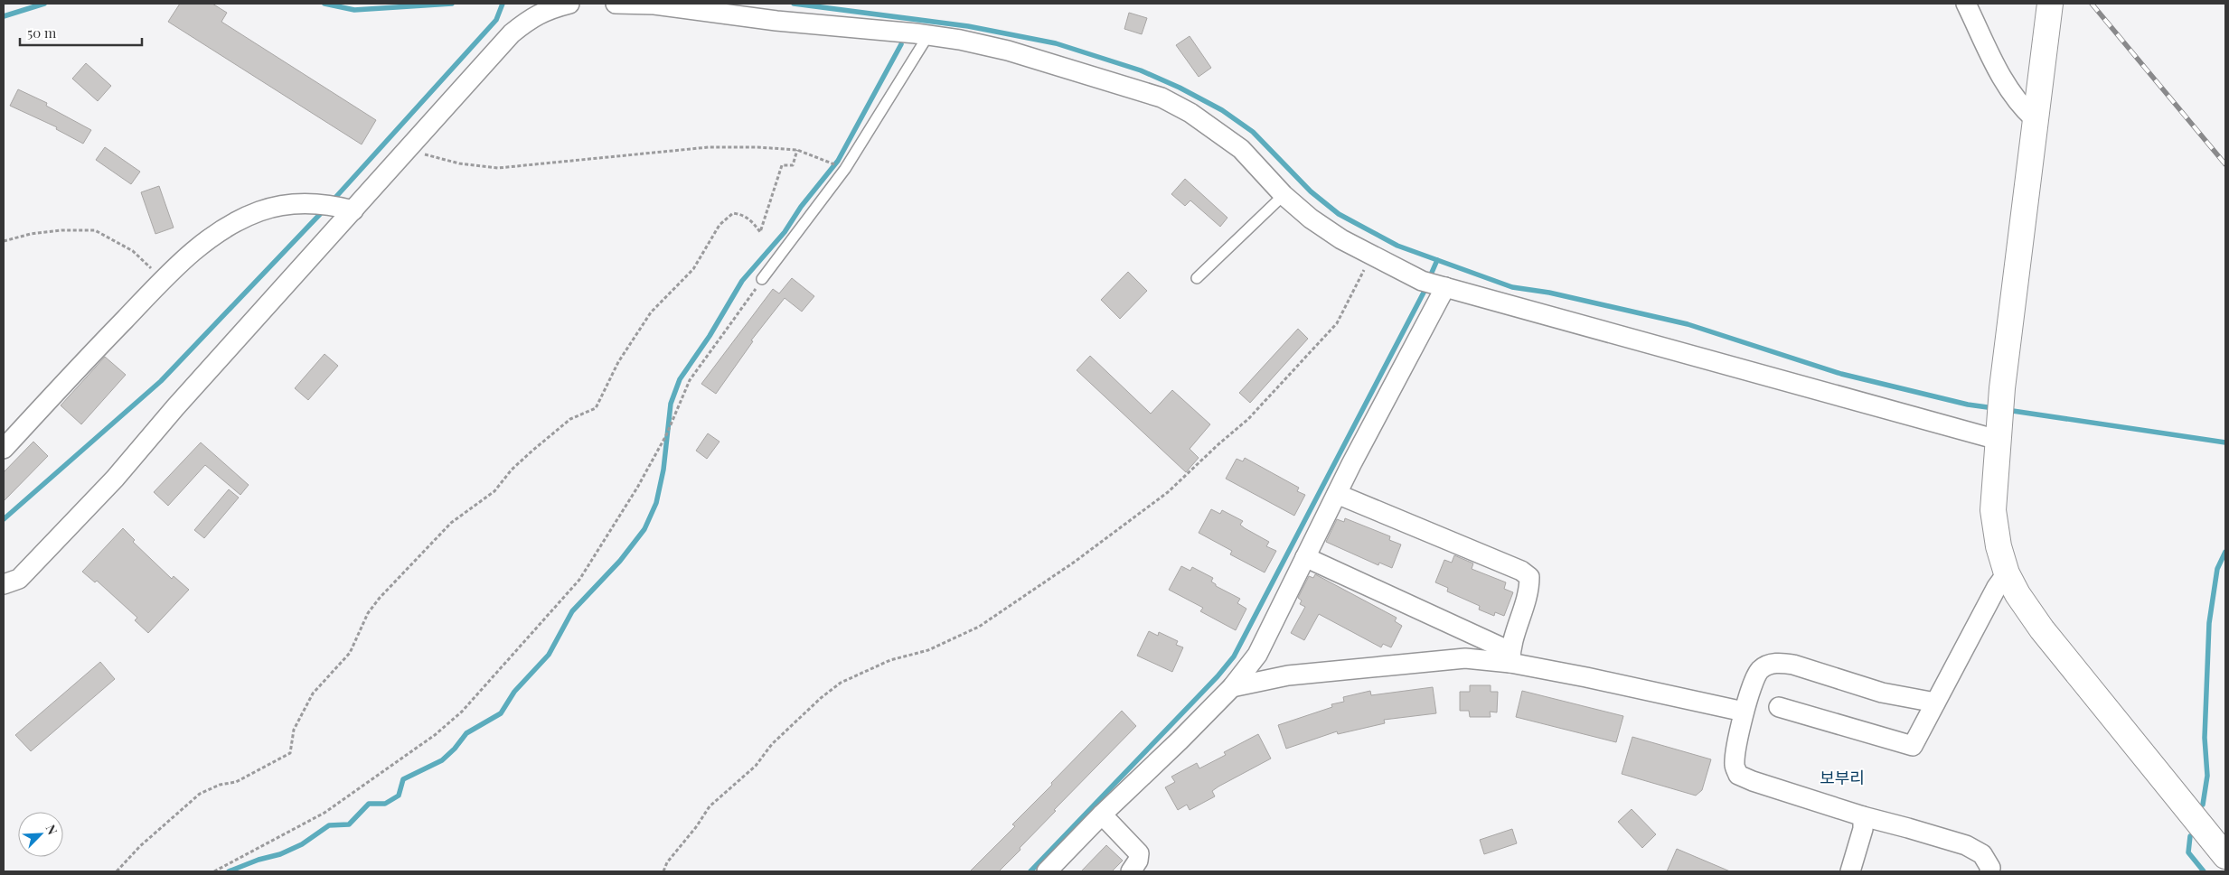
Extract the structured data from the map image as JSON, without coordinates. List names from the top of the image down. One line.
{"districts":["보부리"],"scale_bar":"50 m","north":"top right"}
